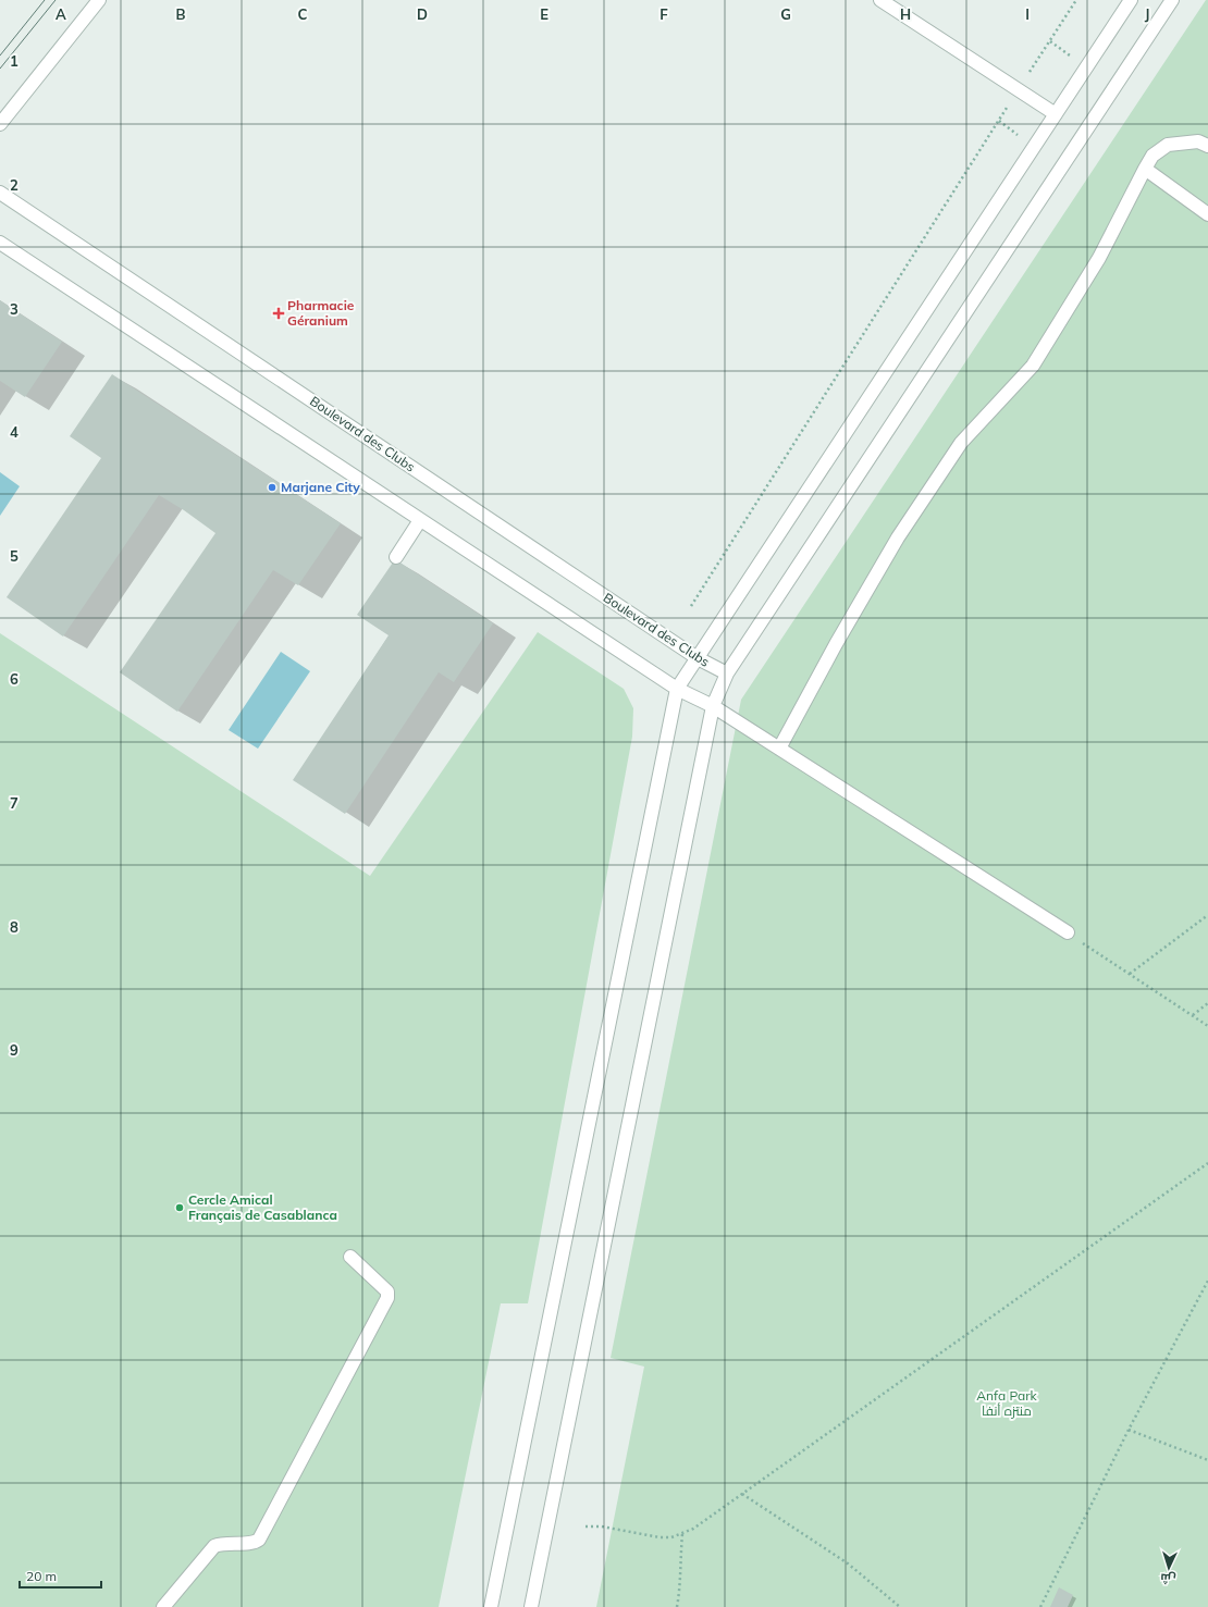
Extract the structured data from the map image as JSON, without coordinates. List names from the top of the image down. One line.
{"streets":{"street":["Boulevard des Clubs"]},"parks":["Anfa Park منتزه أنفا"],"places":{"health":["Pharmacie Géranium"],"other":["Marjane City","Cercle Amical Français de Casablanca"]},"scale_bar":"20 m","north":"bottom","grid":{"columns":["A","B","C","D","E","F","G","H","I","J"],"rows":["1","2","3","4","5","6","7","8","9"]}}
